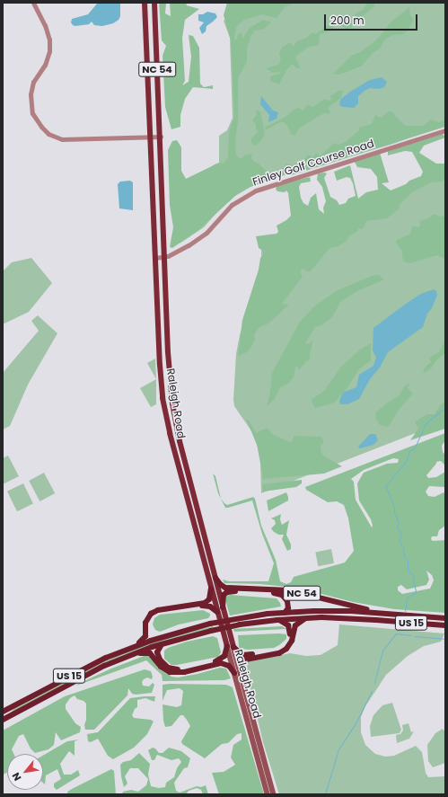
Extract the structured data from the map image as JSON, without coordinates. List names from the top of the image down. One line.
{"streets":{"highway":["NC 54","US 15"],"main road":["Raleigh Road"],"street":["Finley Golf Course Road"]},"crossings":[["NC 54","Raleigh Road"],["NC 54","US 15"],["Finley Golf Course Road","Raleigh Road"]],"scale_bar":"200 m","north":"bottom left"}
